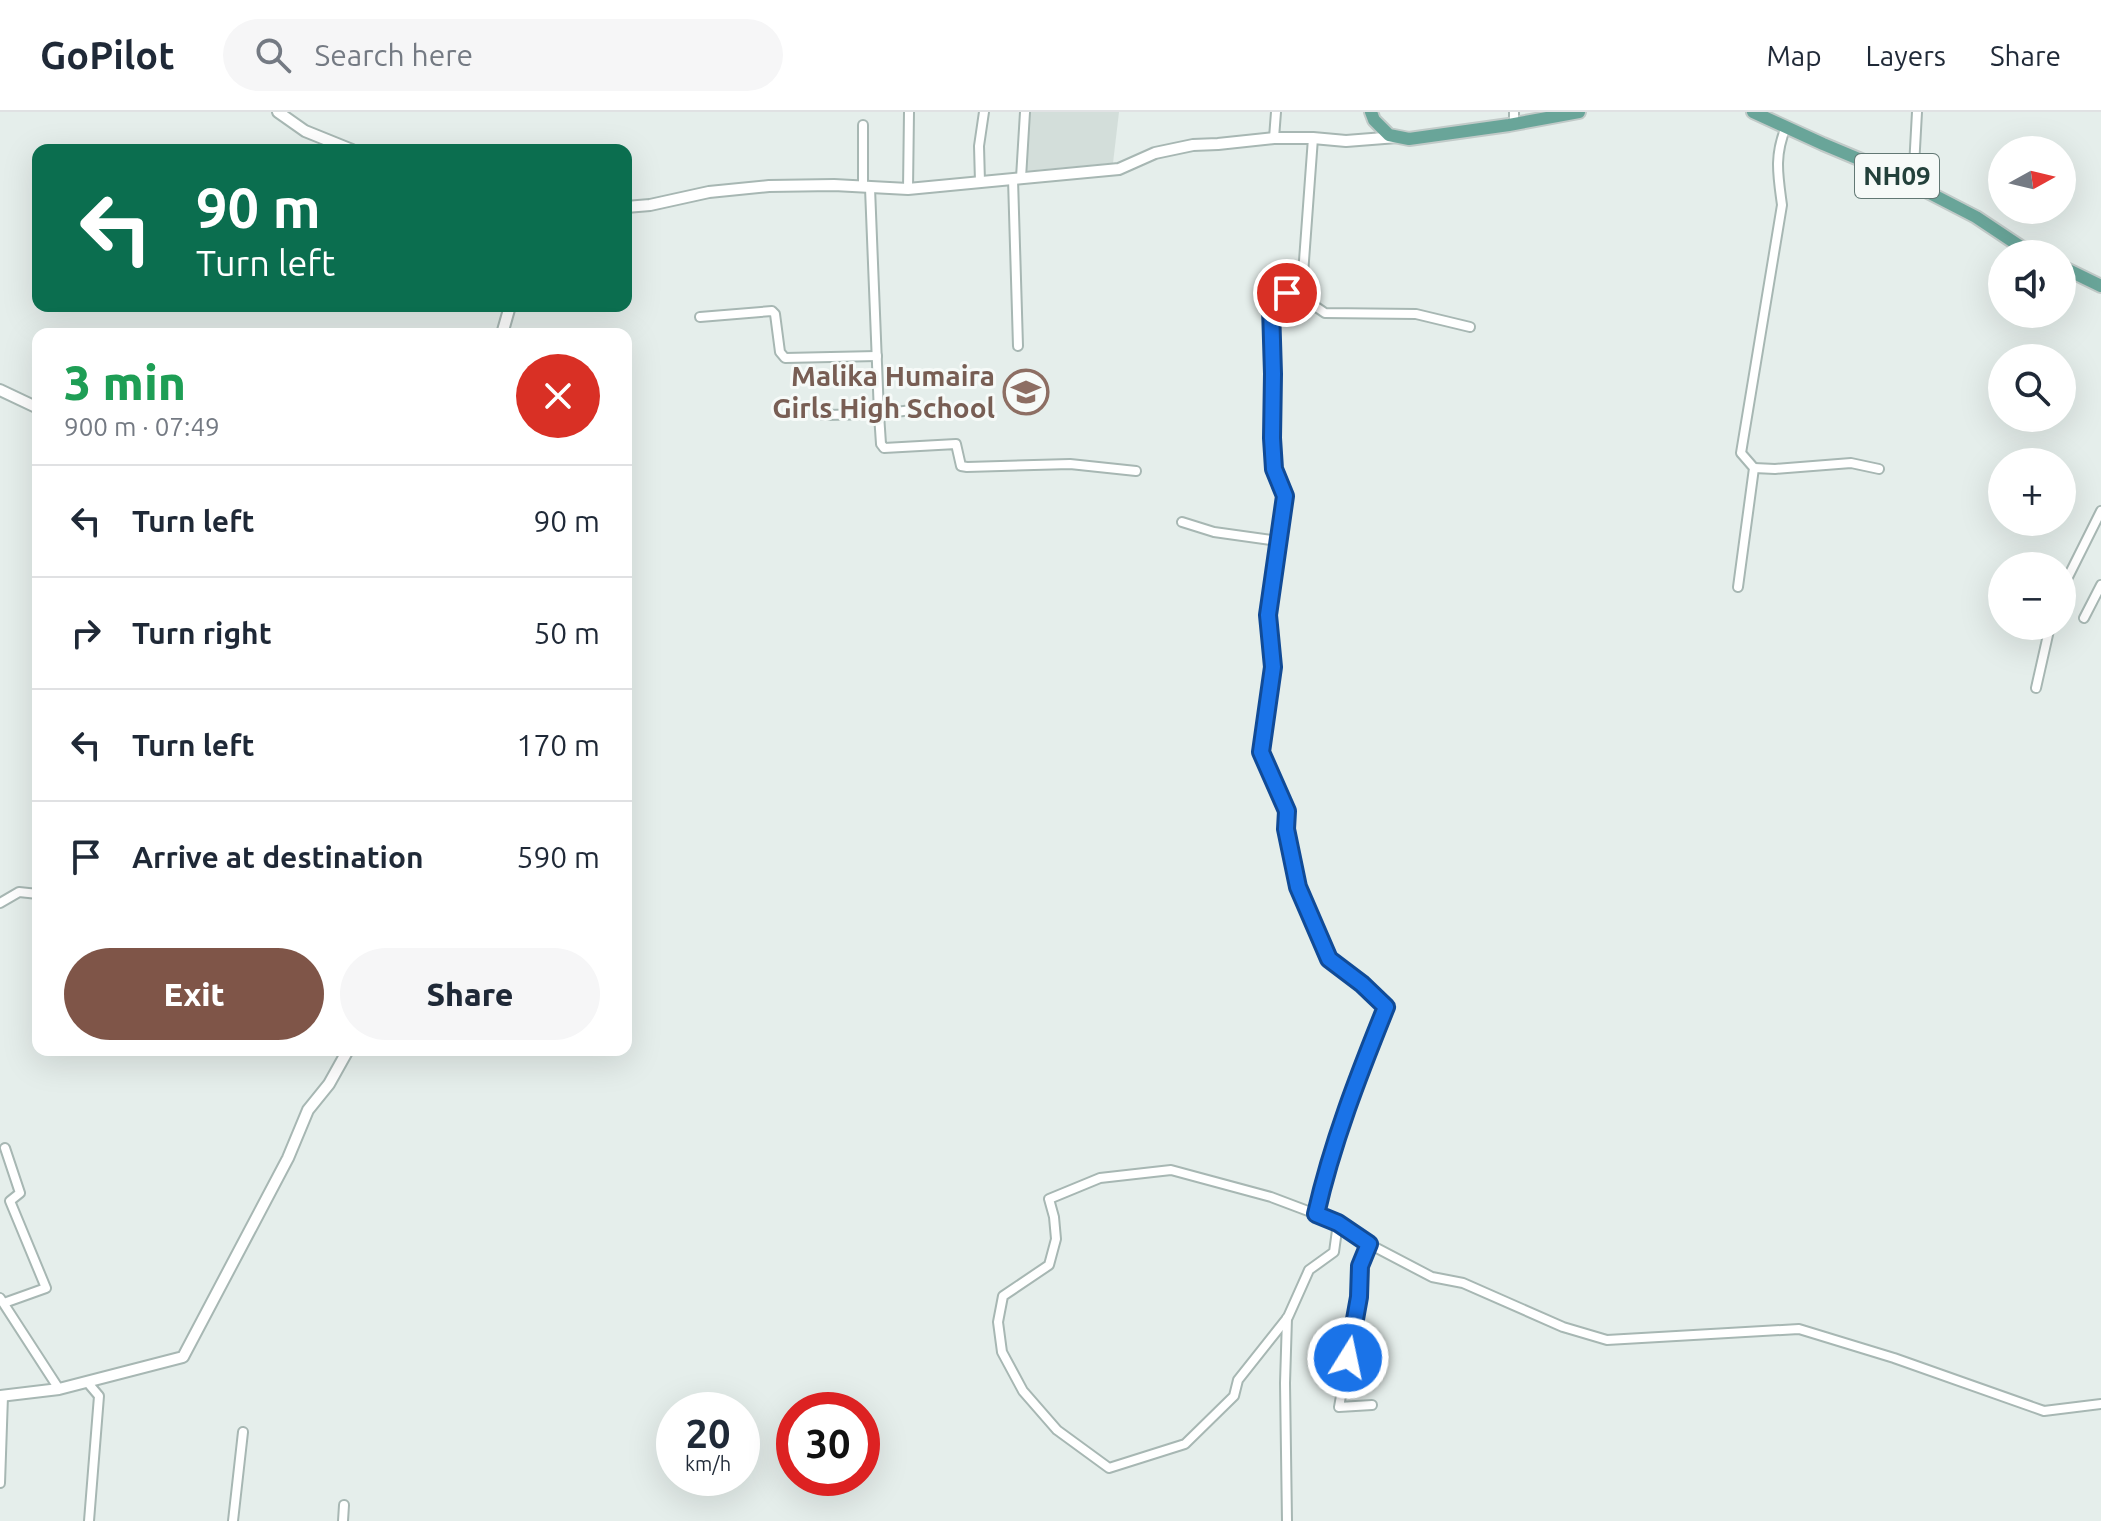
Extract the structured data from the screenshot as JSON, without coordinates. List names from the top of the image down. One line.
{"streets":{"main road":["NH09"]},"places":{"school or university":["Malika Humaira Girls High School"]},"north":"right","page":{"header":"GoPilot","search":"Search here","nav":["Map","Layers","Share"],"map_buttons":["+","−"],"turn":["90 m","Turn left"],"heading":["3 min","900 m · 07:49"],"list":[{"name":"Turn left","value":"90 m"},{"name":"Turn right","value":"50 m"},{"name":"Turn left","value":"170 m"},{"name":"Arrive at destination","value":"590 m"}],"buttons":["Exit","Share"],"speed":"20 km/h","limit":"30"}}
